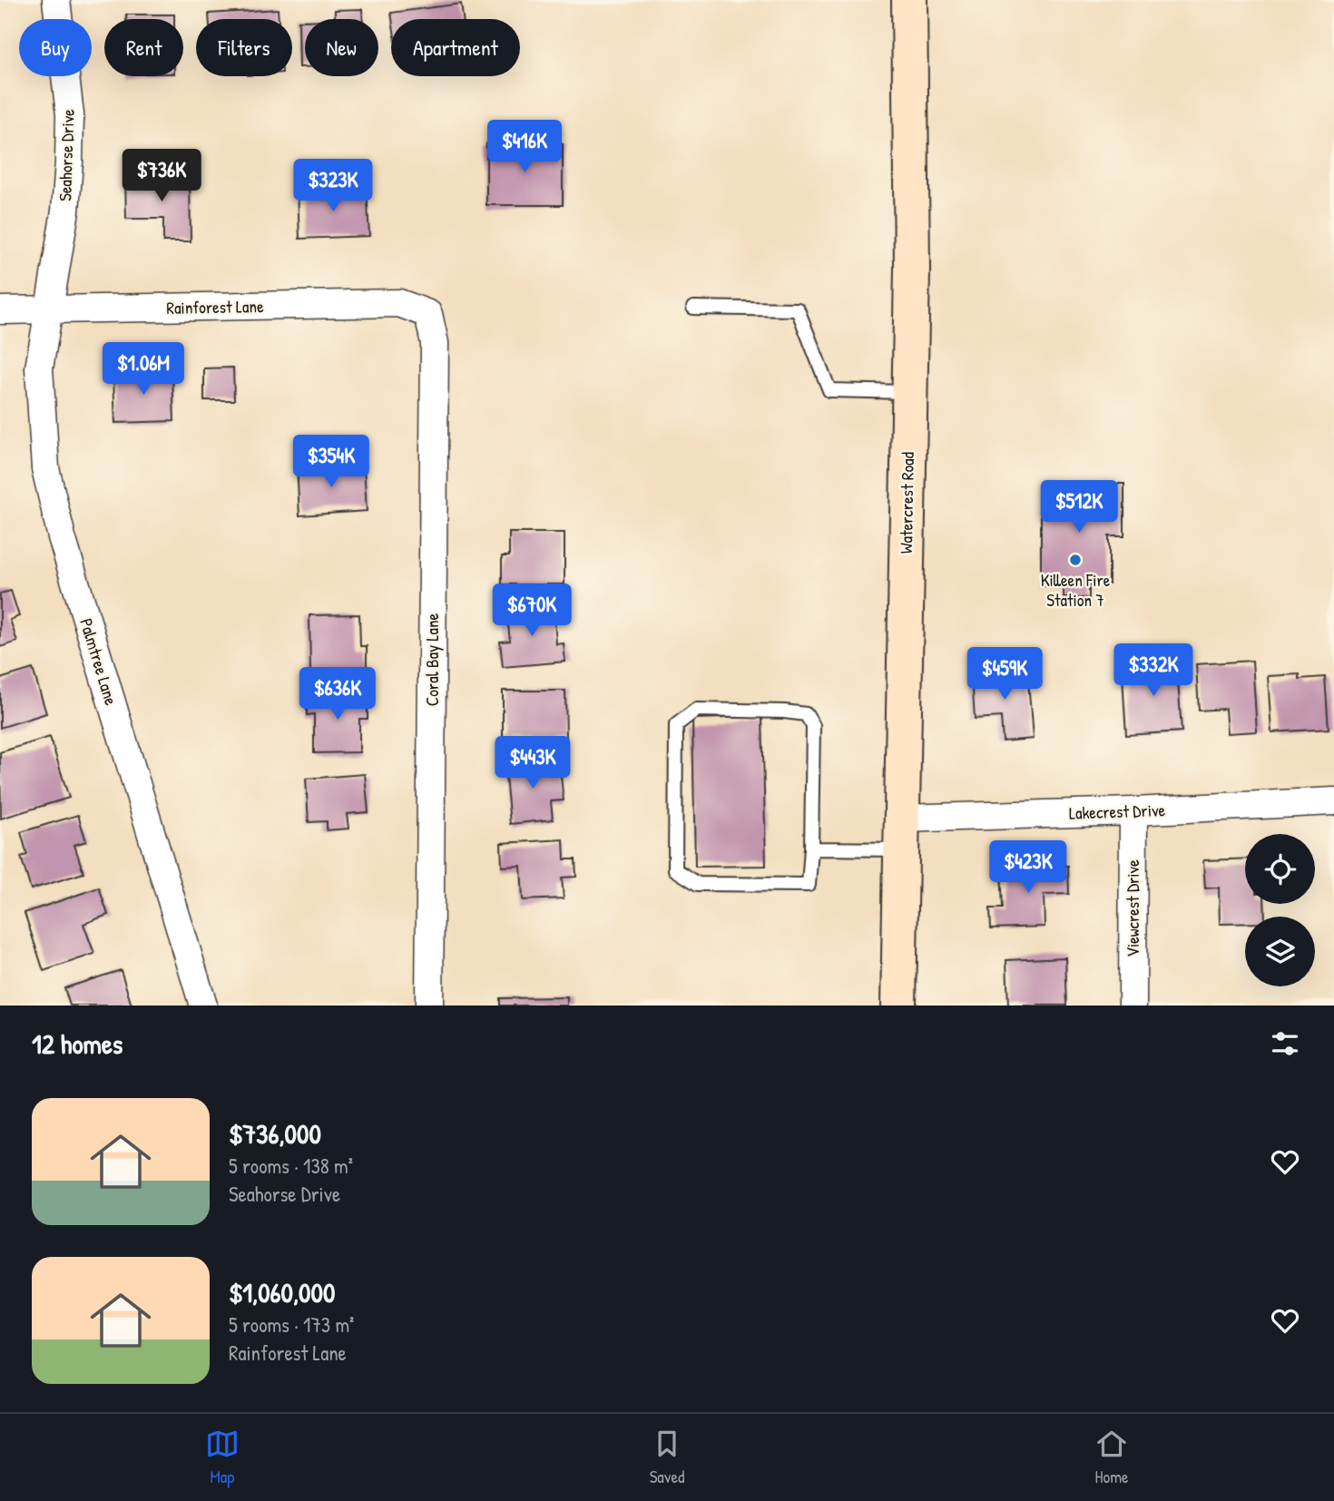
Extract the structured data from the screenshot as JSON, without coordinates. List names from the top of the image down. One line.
{"streets":{"street":["Seahorse Drive","Rainforest Lane","Watercrest Road","Coral Bay Lane","Palmtree Lane","Lakecrest Drive","Viewcrest Drive"]},"crossings":[["Seahorse Drive","Rainforest Lane"],["Seahorse Drive","Palmtree Lane"],["Rainforest Lane","Coral Bay Lane"],["Rainforest Lane","Palmtree Lane"],["Watercrest Road","Lakecrest Drive"],["Lakecrest Drive","Viewcrest Drive"]],"places":["Killeen Fire Station 7"],"page":{"chip":["Buy","Rent","Filters","New","Apartment"],"price":["$416K","$736K","$323K","$1.06M","$354K","$512K","$670K","$332K","$459K","$636K","$443K","$423K"],"heading":"12 homes","list":[{"name":"$736,000","note":"5 rooms · 138 m² · Seahorse Drive"},{"name":"$1,060,000","note":"5 rooms · 173 m² · Rainforest Lane"}],"tabs":["Map","Saved","Home"]}}
